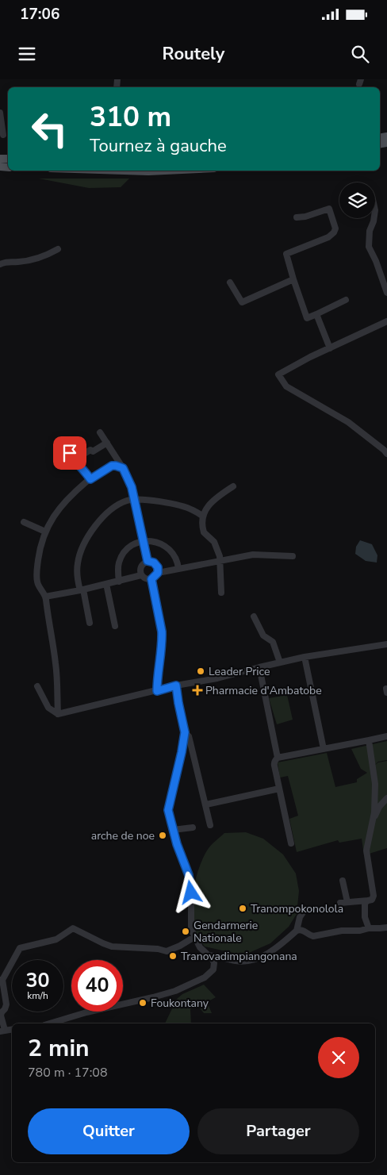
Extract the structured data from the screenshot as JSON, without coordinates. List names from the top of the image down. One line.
{"places":{"other":["Leader Price","arche de noe","Tranompokonolola","Gendarmerie Nationale","Tranovadimpiangonana","Foukontany"],"health":["Pharmacie d'Ambatobe"]},"page":{"status":"17:06","header":"Routely","turn":["310 m","Tournez à gauche"],"speed":"30 km/h","limit":"40","heading":["2 min","780 m · 17:08"],"buttons":["Quitter","Partager"]}}
